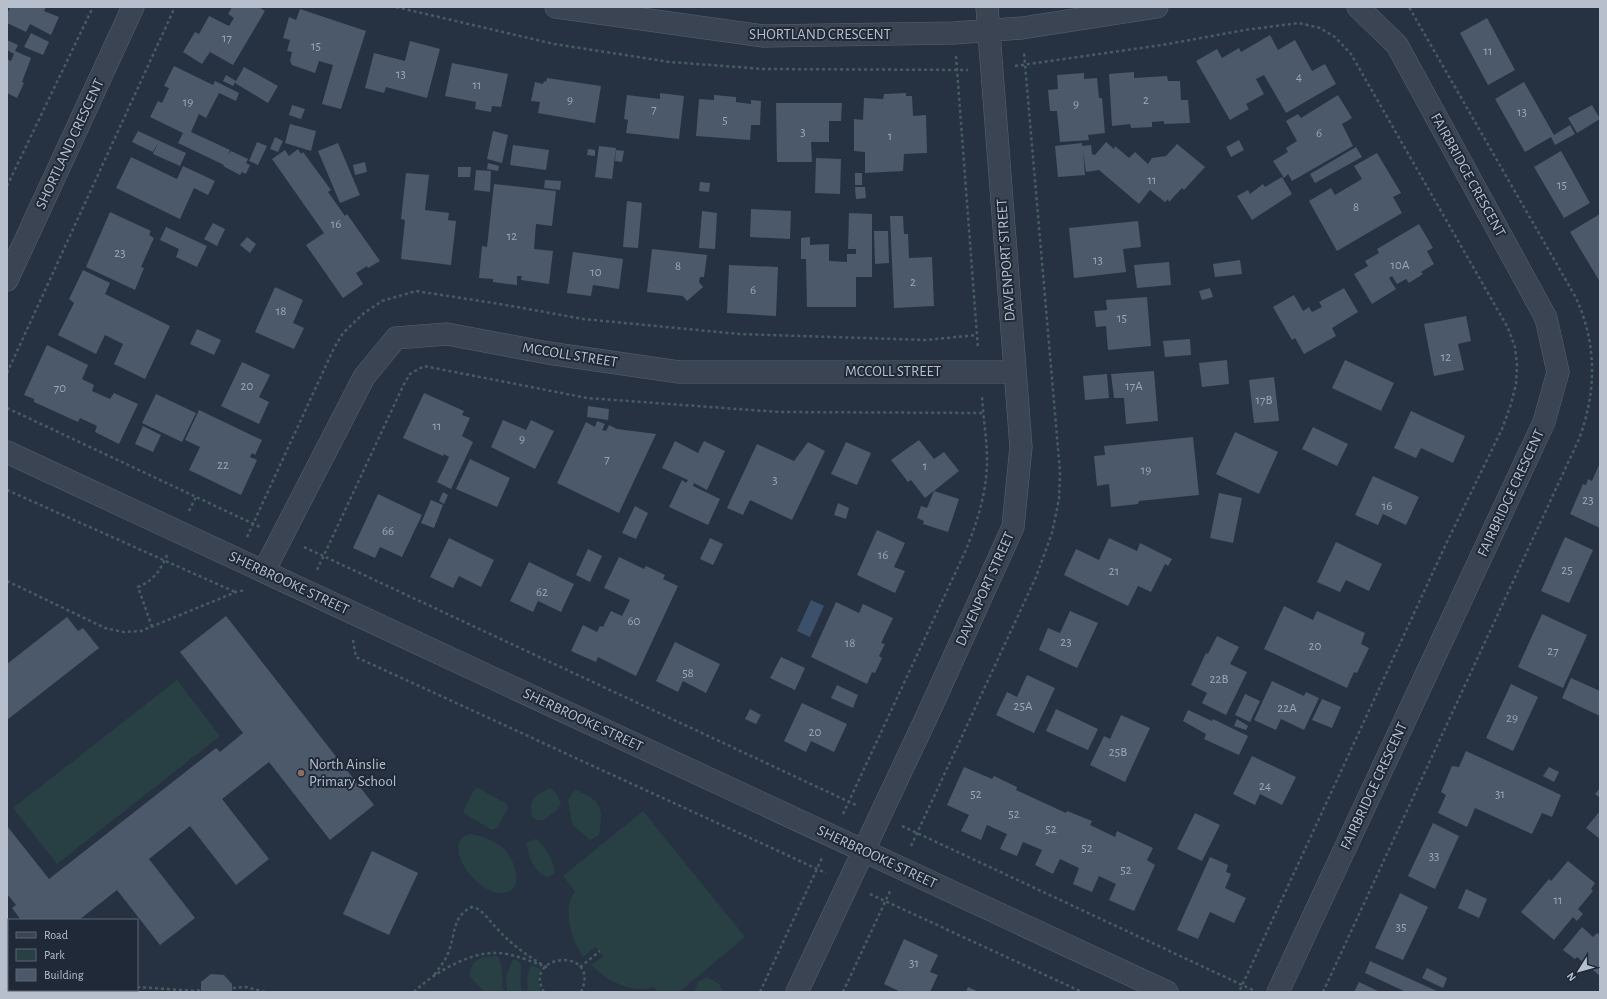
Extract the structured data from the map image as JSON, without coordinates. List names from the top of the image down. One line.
{"streets":{"street":["SHORTLAND CRESCENT","FAIRBRIDGE CRESCENT","DAVENPORT STREET","MCCOLL STREET","SHERBROOKE STREET"]},"crossings":[["SHORTLAND CRESCENT","DAVENPORT STREET"],["DAVENPORT STREET","MCCOLL STREET"],["DAVENPORT STREET","SHERBROOKE STREET"],["MCCOLL STREET","SHERBROOKE STREET"]],"places":["North Ainslie Primary School"],"house_numbers":["17","15","11","13","4","11","9","2","19","9","7","13","5","3","6","1","11","15","8","16","12","23","13","10A","8","10","2","6","18","15","12","20","17A","70","17B","11","9","7","22","1","19","3","23","16","66","16","25","21","62","60","23","18","20","27","58","22B","25A","22A","29","20","25B","24","52","31","52","52","52","33","52","11","35","31"],"legend":["Road","Park","Building"],"north":"bottom left"}
